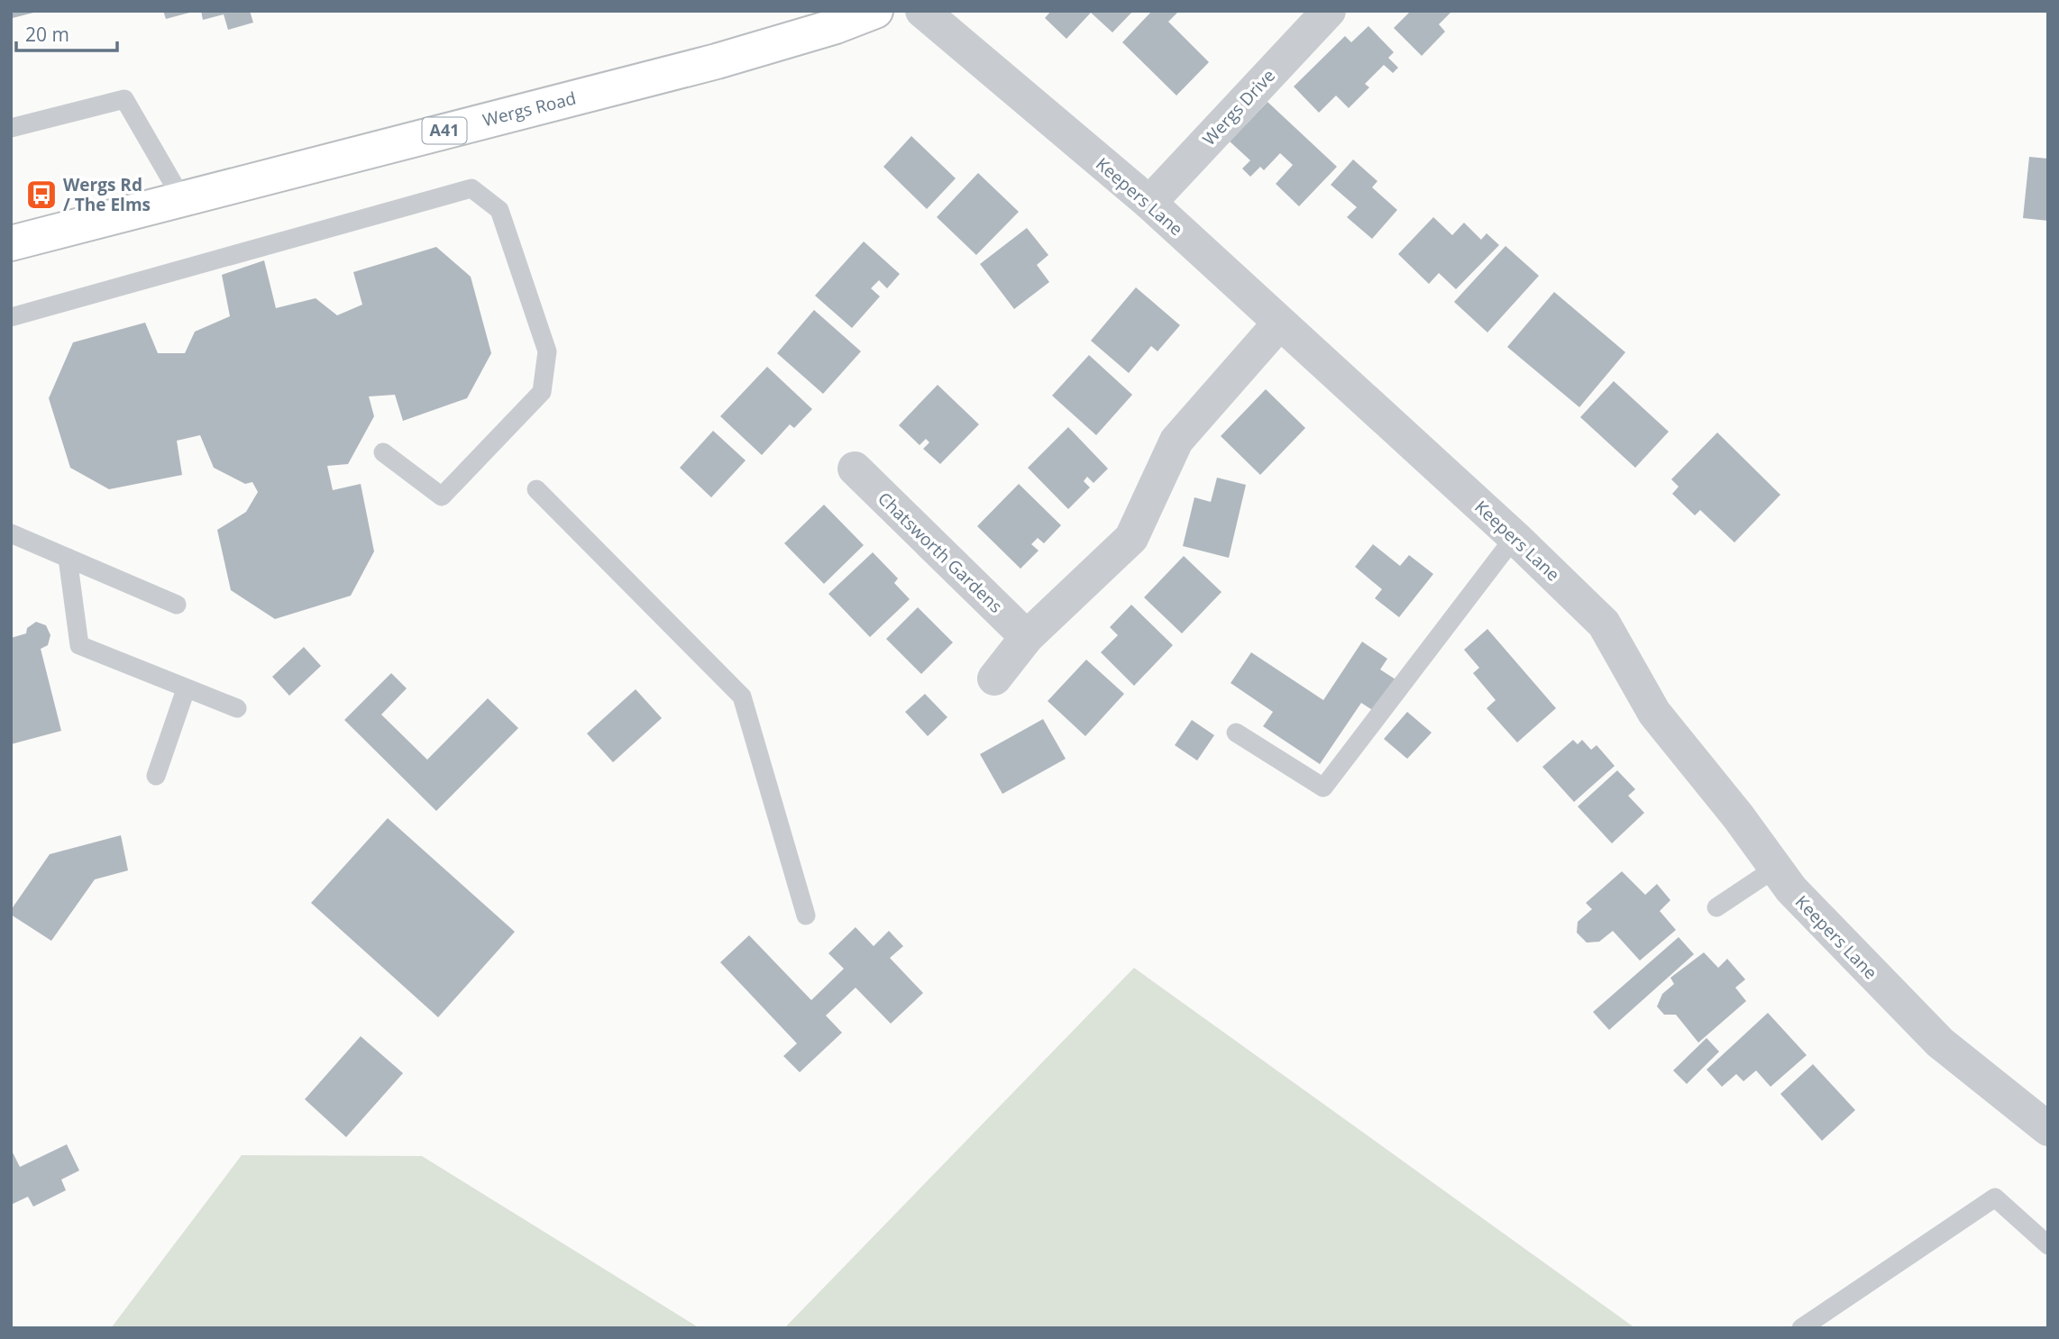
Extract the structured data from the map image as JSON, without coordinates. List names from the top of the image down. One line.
{"streets":{"highway":["Wergs Road","A41"],"street":["Wergs Drive","Keepers Lane","Chatsworth Gardens"]},"crossings":[["Wergs Drive","Keepers Lane"]],"places":{"bus stop":["Wergs Rd / The Elms"]},"scale_bar":"20 m"}
